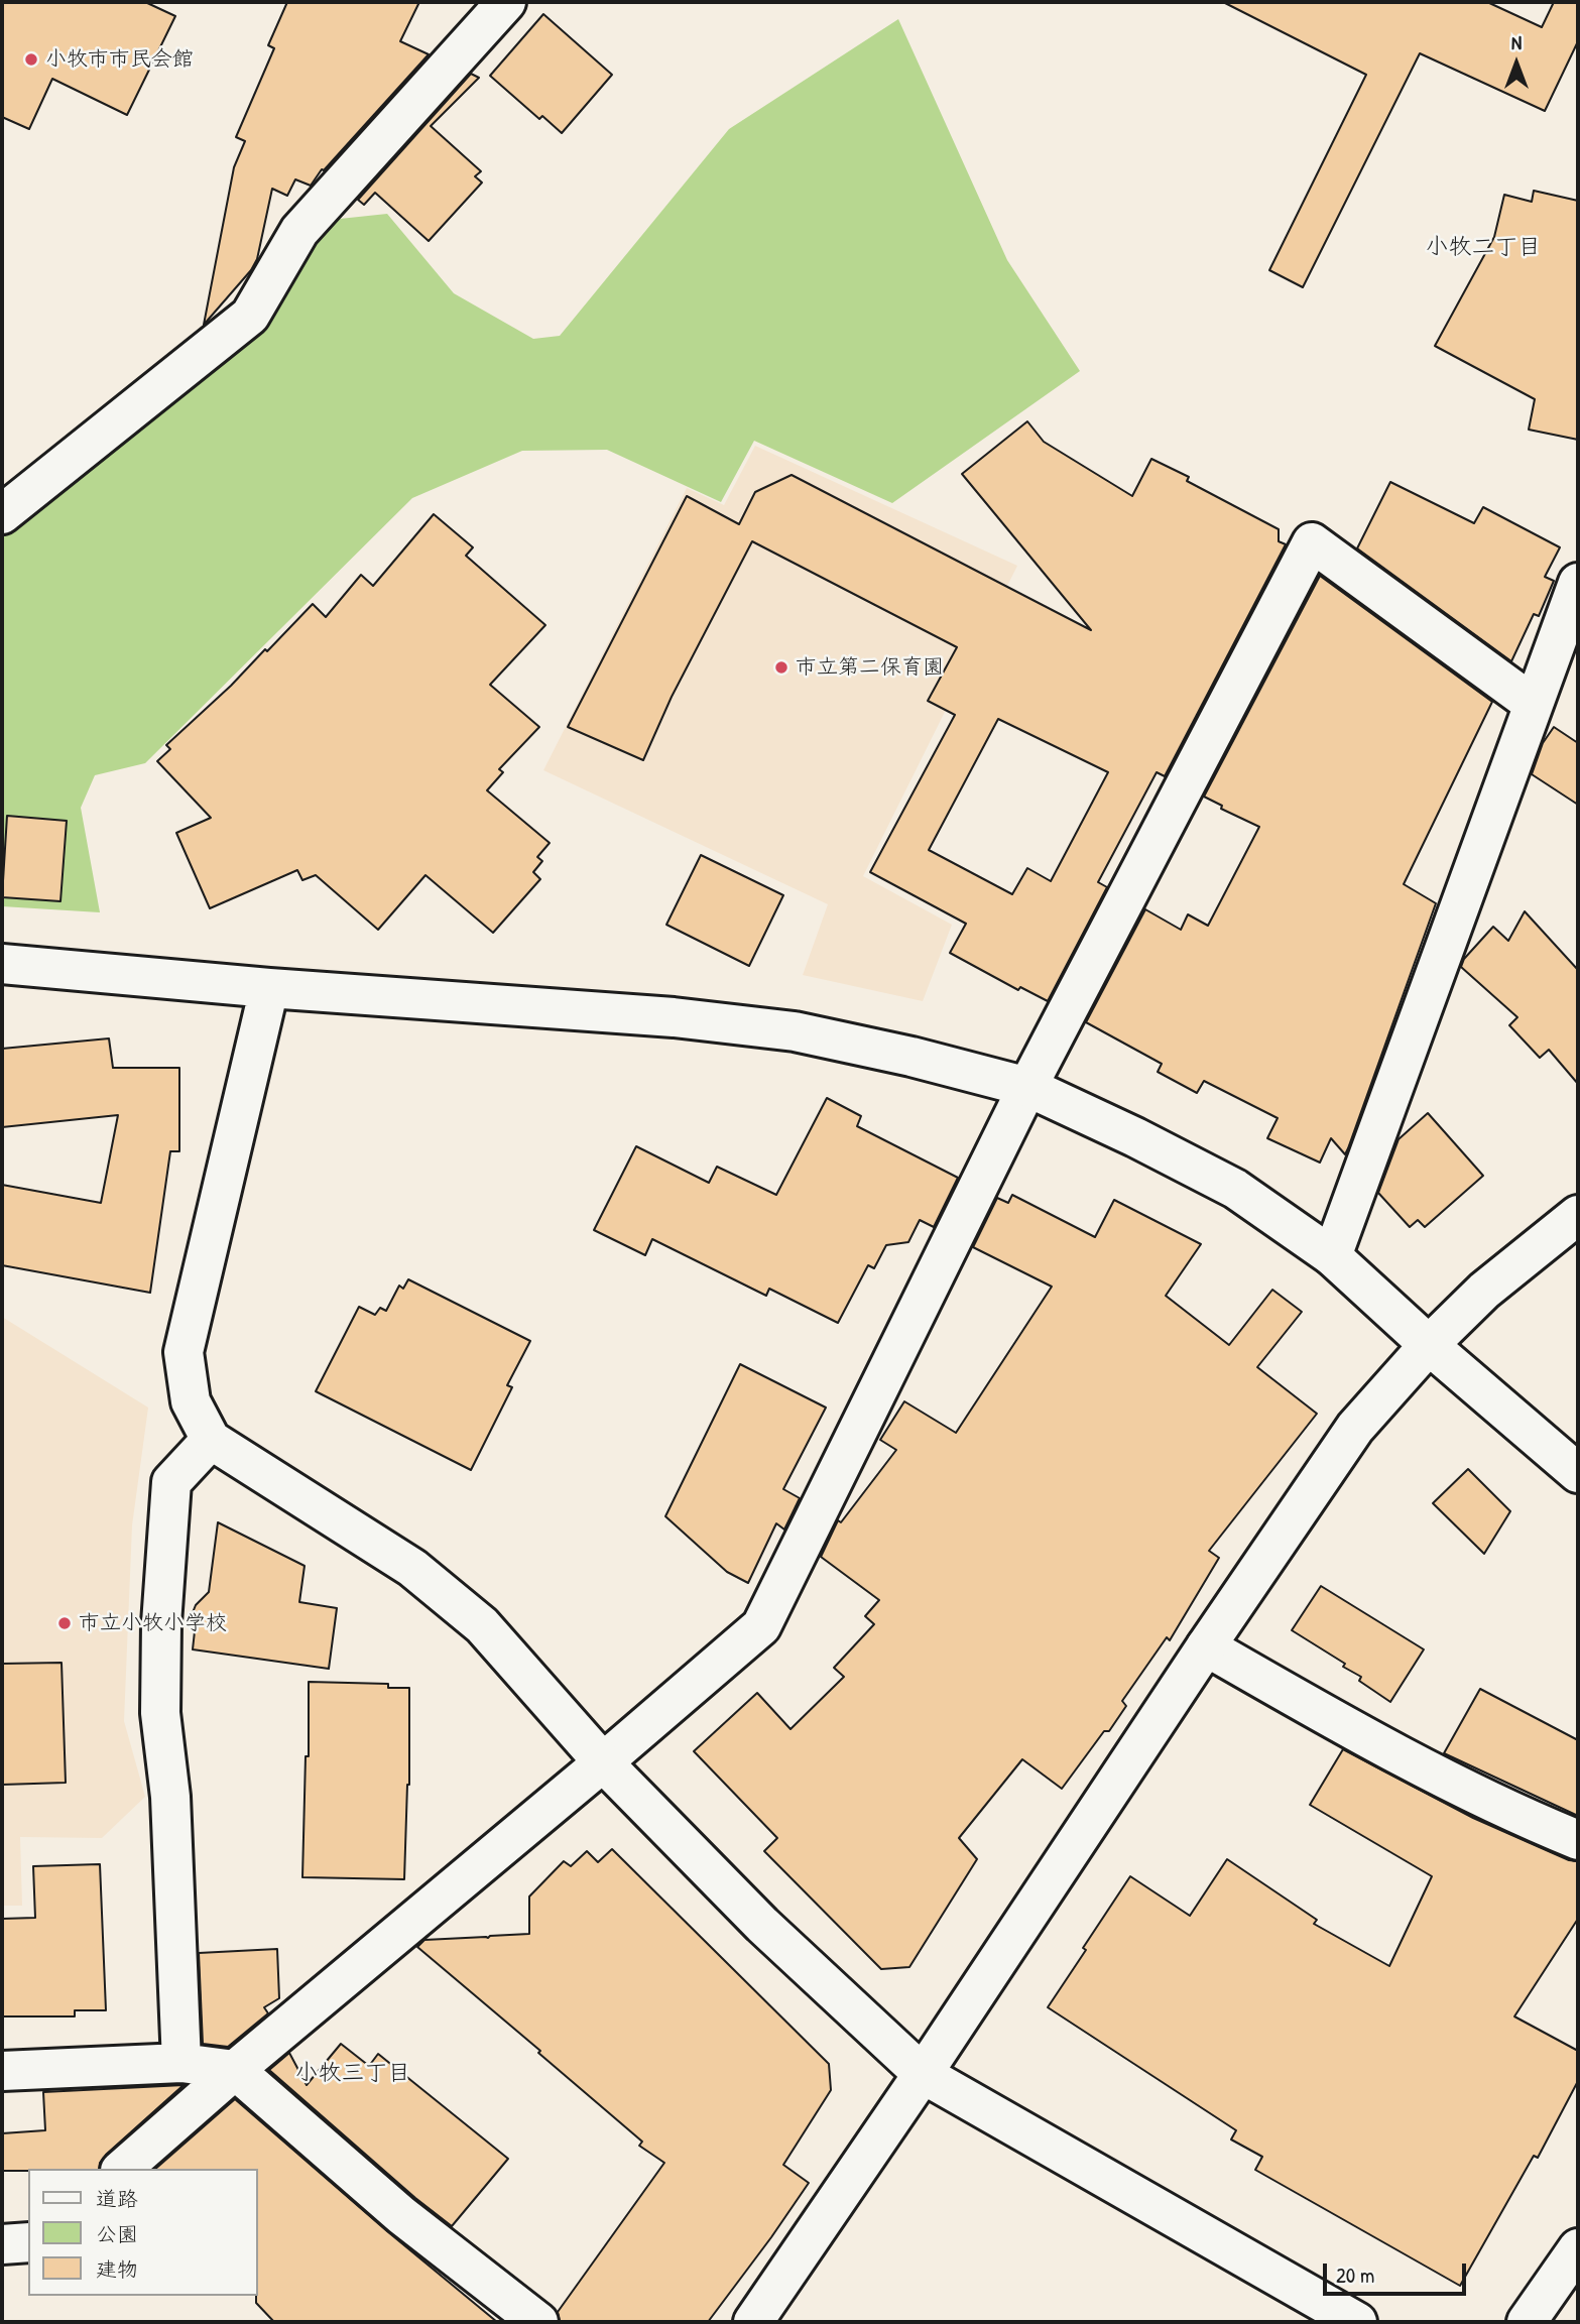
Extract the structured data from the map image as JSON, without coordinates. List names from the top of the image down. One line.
{"districts":["小牧二丁目","小牧三丁目"],"places":["小牧市市民会館","市立第二保育園","市立小牧小学校"],"legend":["道路","公園","建物"],"scale_bar":"20 m","north":"top"}
